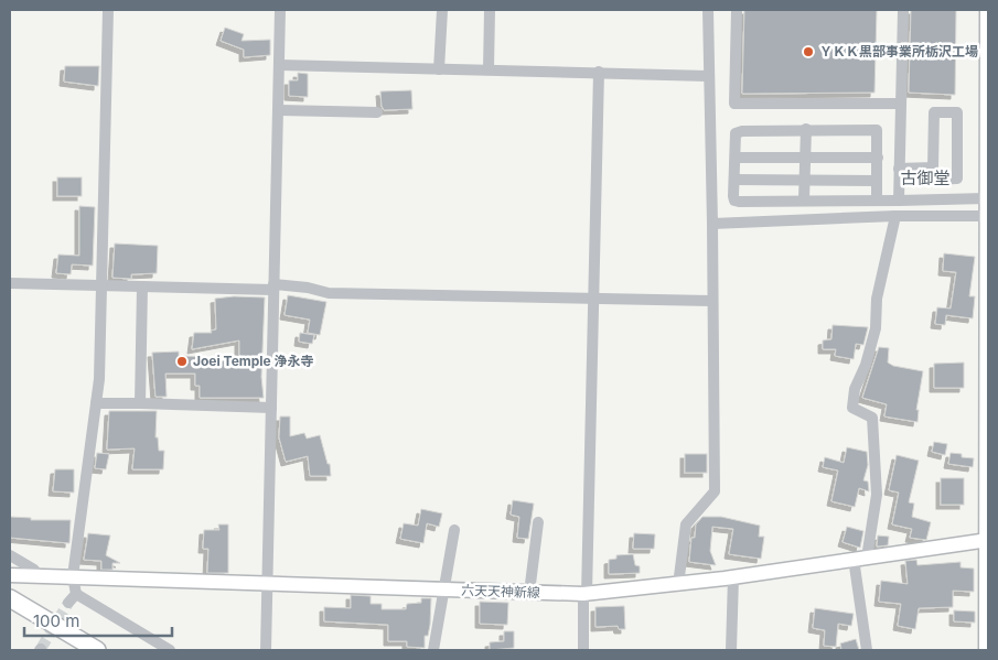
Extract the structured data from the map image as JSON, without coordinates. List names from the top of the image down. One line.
{"streets":{"main road":["六天天神新線"]},"districts":["古御堂"],"places":["ＹＫＫ黒部事業所栃沢工場","Joei Temple 浄永寺"],"scale_bar":"100 m"}
